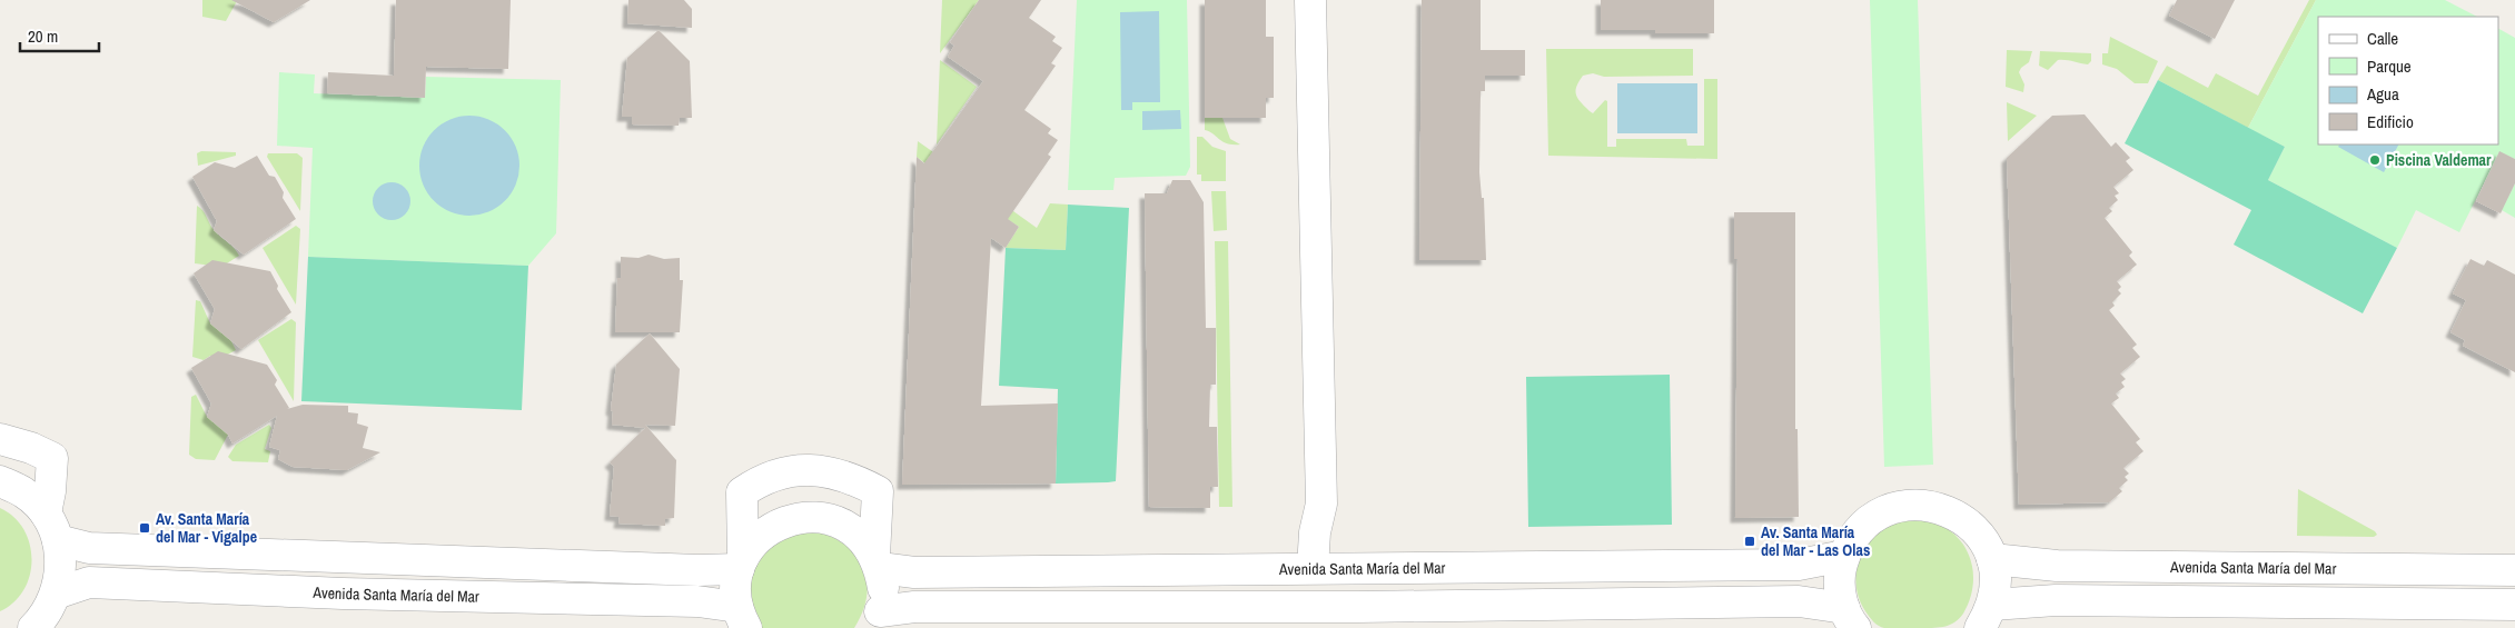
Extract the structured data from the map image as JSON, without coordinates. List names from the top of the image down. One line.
{"streets":{"street":["Avenida Santa María del Mar"]},"places":{"other":["Piscina Valdemar"],"transit":["Av. Santa María del Mar - Vigalpe","Av. Santa María del Mar - Las Olas"]},"legend":["Calle","Parque","Agua","Edificio"],"scale_bar":"20 m"}
